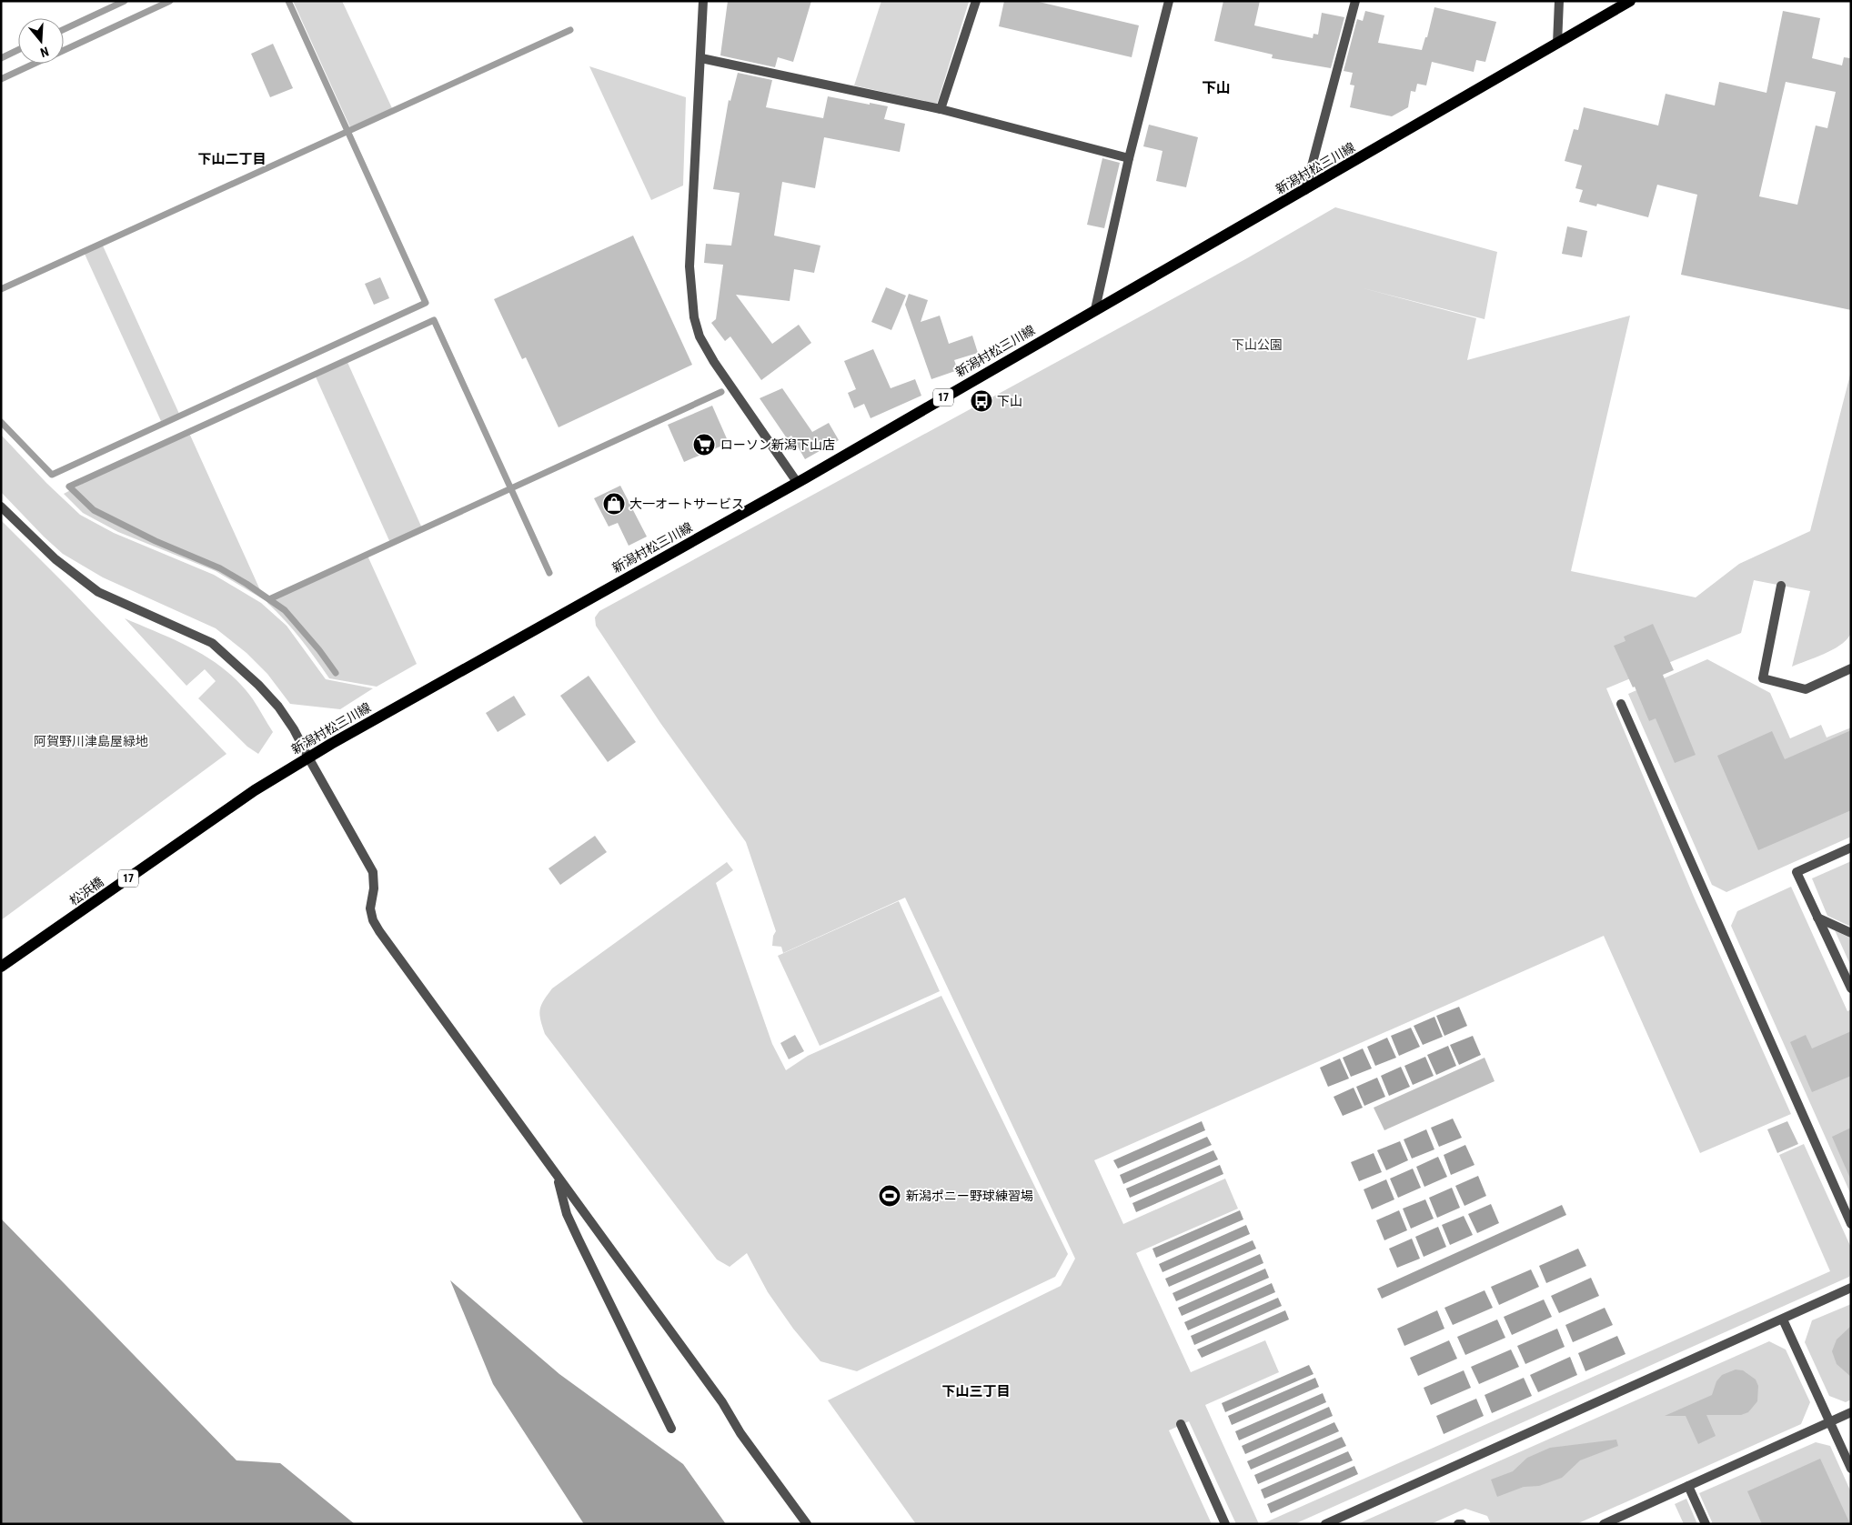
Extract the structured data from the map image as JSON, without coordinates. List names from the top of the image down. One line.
{"streets":{"main road":["新潟村松三川線","17","松浜橋"]},"crossings":[["新潟村松三川線","松浜橋"]],"districts":["下山","下山二丁目","下山三丁目"],"parks":["下山公園","阿賀野川津島屋緑地"],"places":{"bus stop":["下山"],"supermarket":["ローソン新潟下山店"],"shop":["大一オートサービス"],"sports":["新潟ポニー野球練習場"]},"north":"bottom"}
